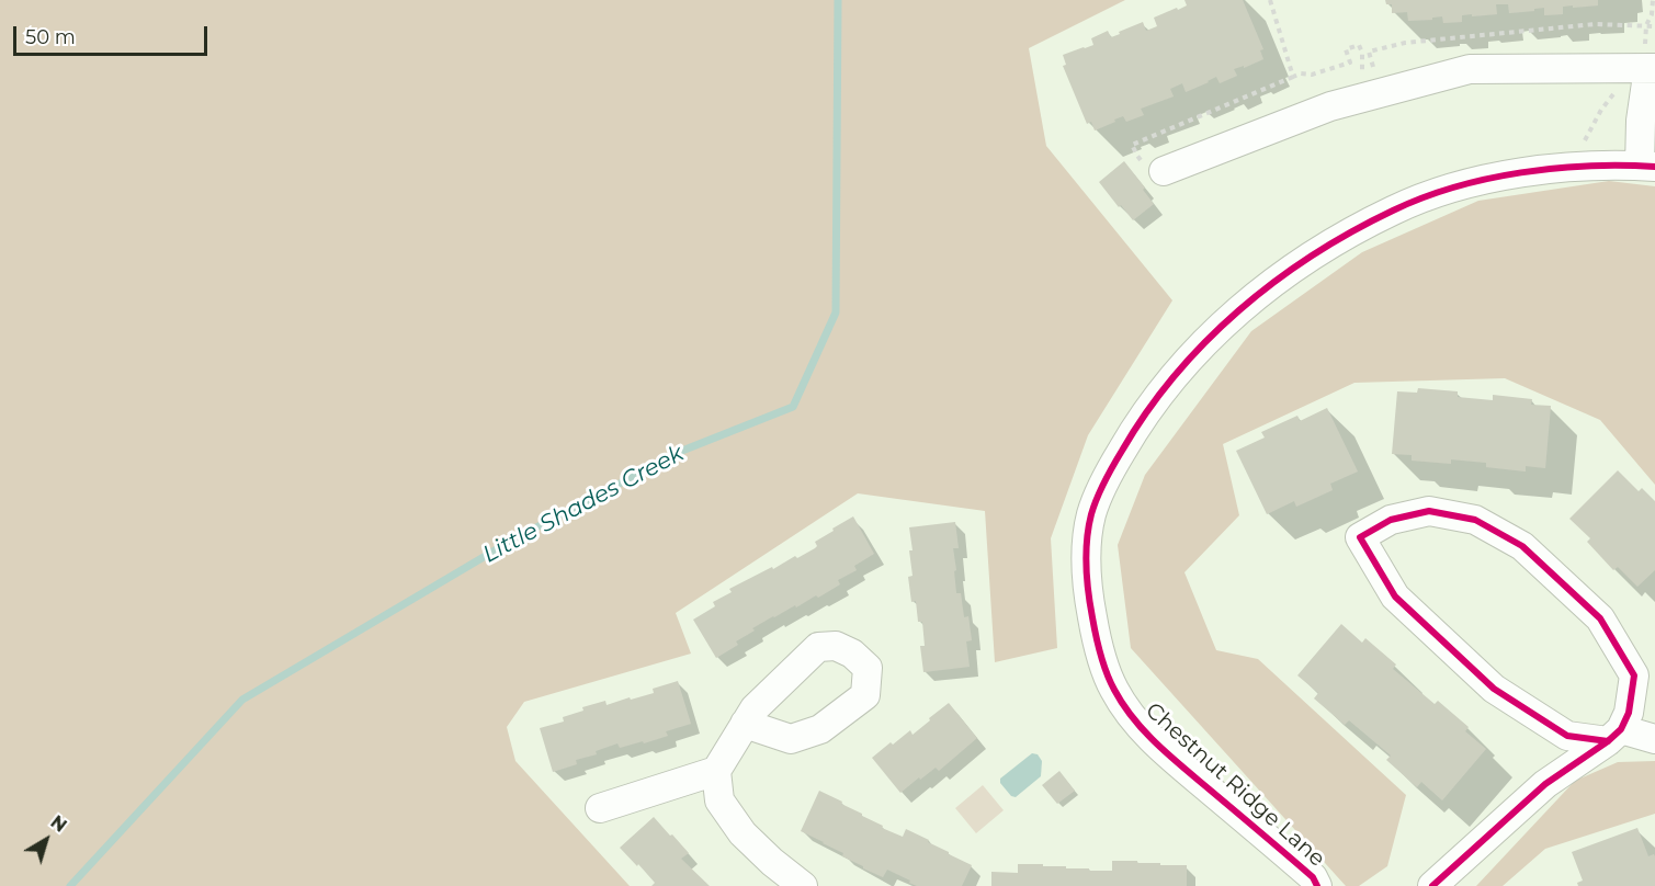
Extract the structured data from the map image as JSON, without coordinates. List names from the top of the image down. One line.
{"streets":{"street":["Chestnut Ridge Lane"]},"water":["Little Shades Creek"],"scale_bar":"50 m","north":"top right"}
